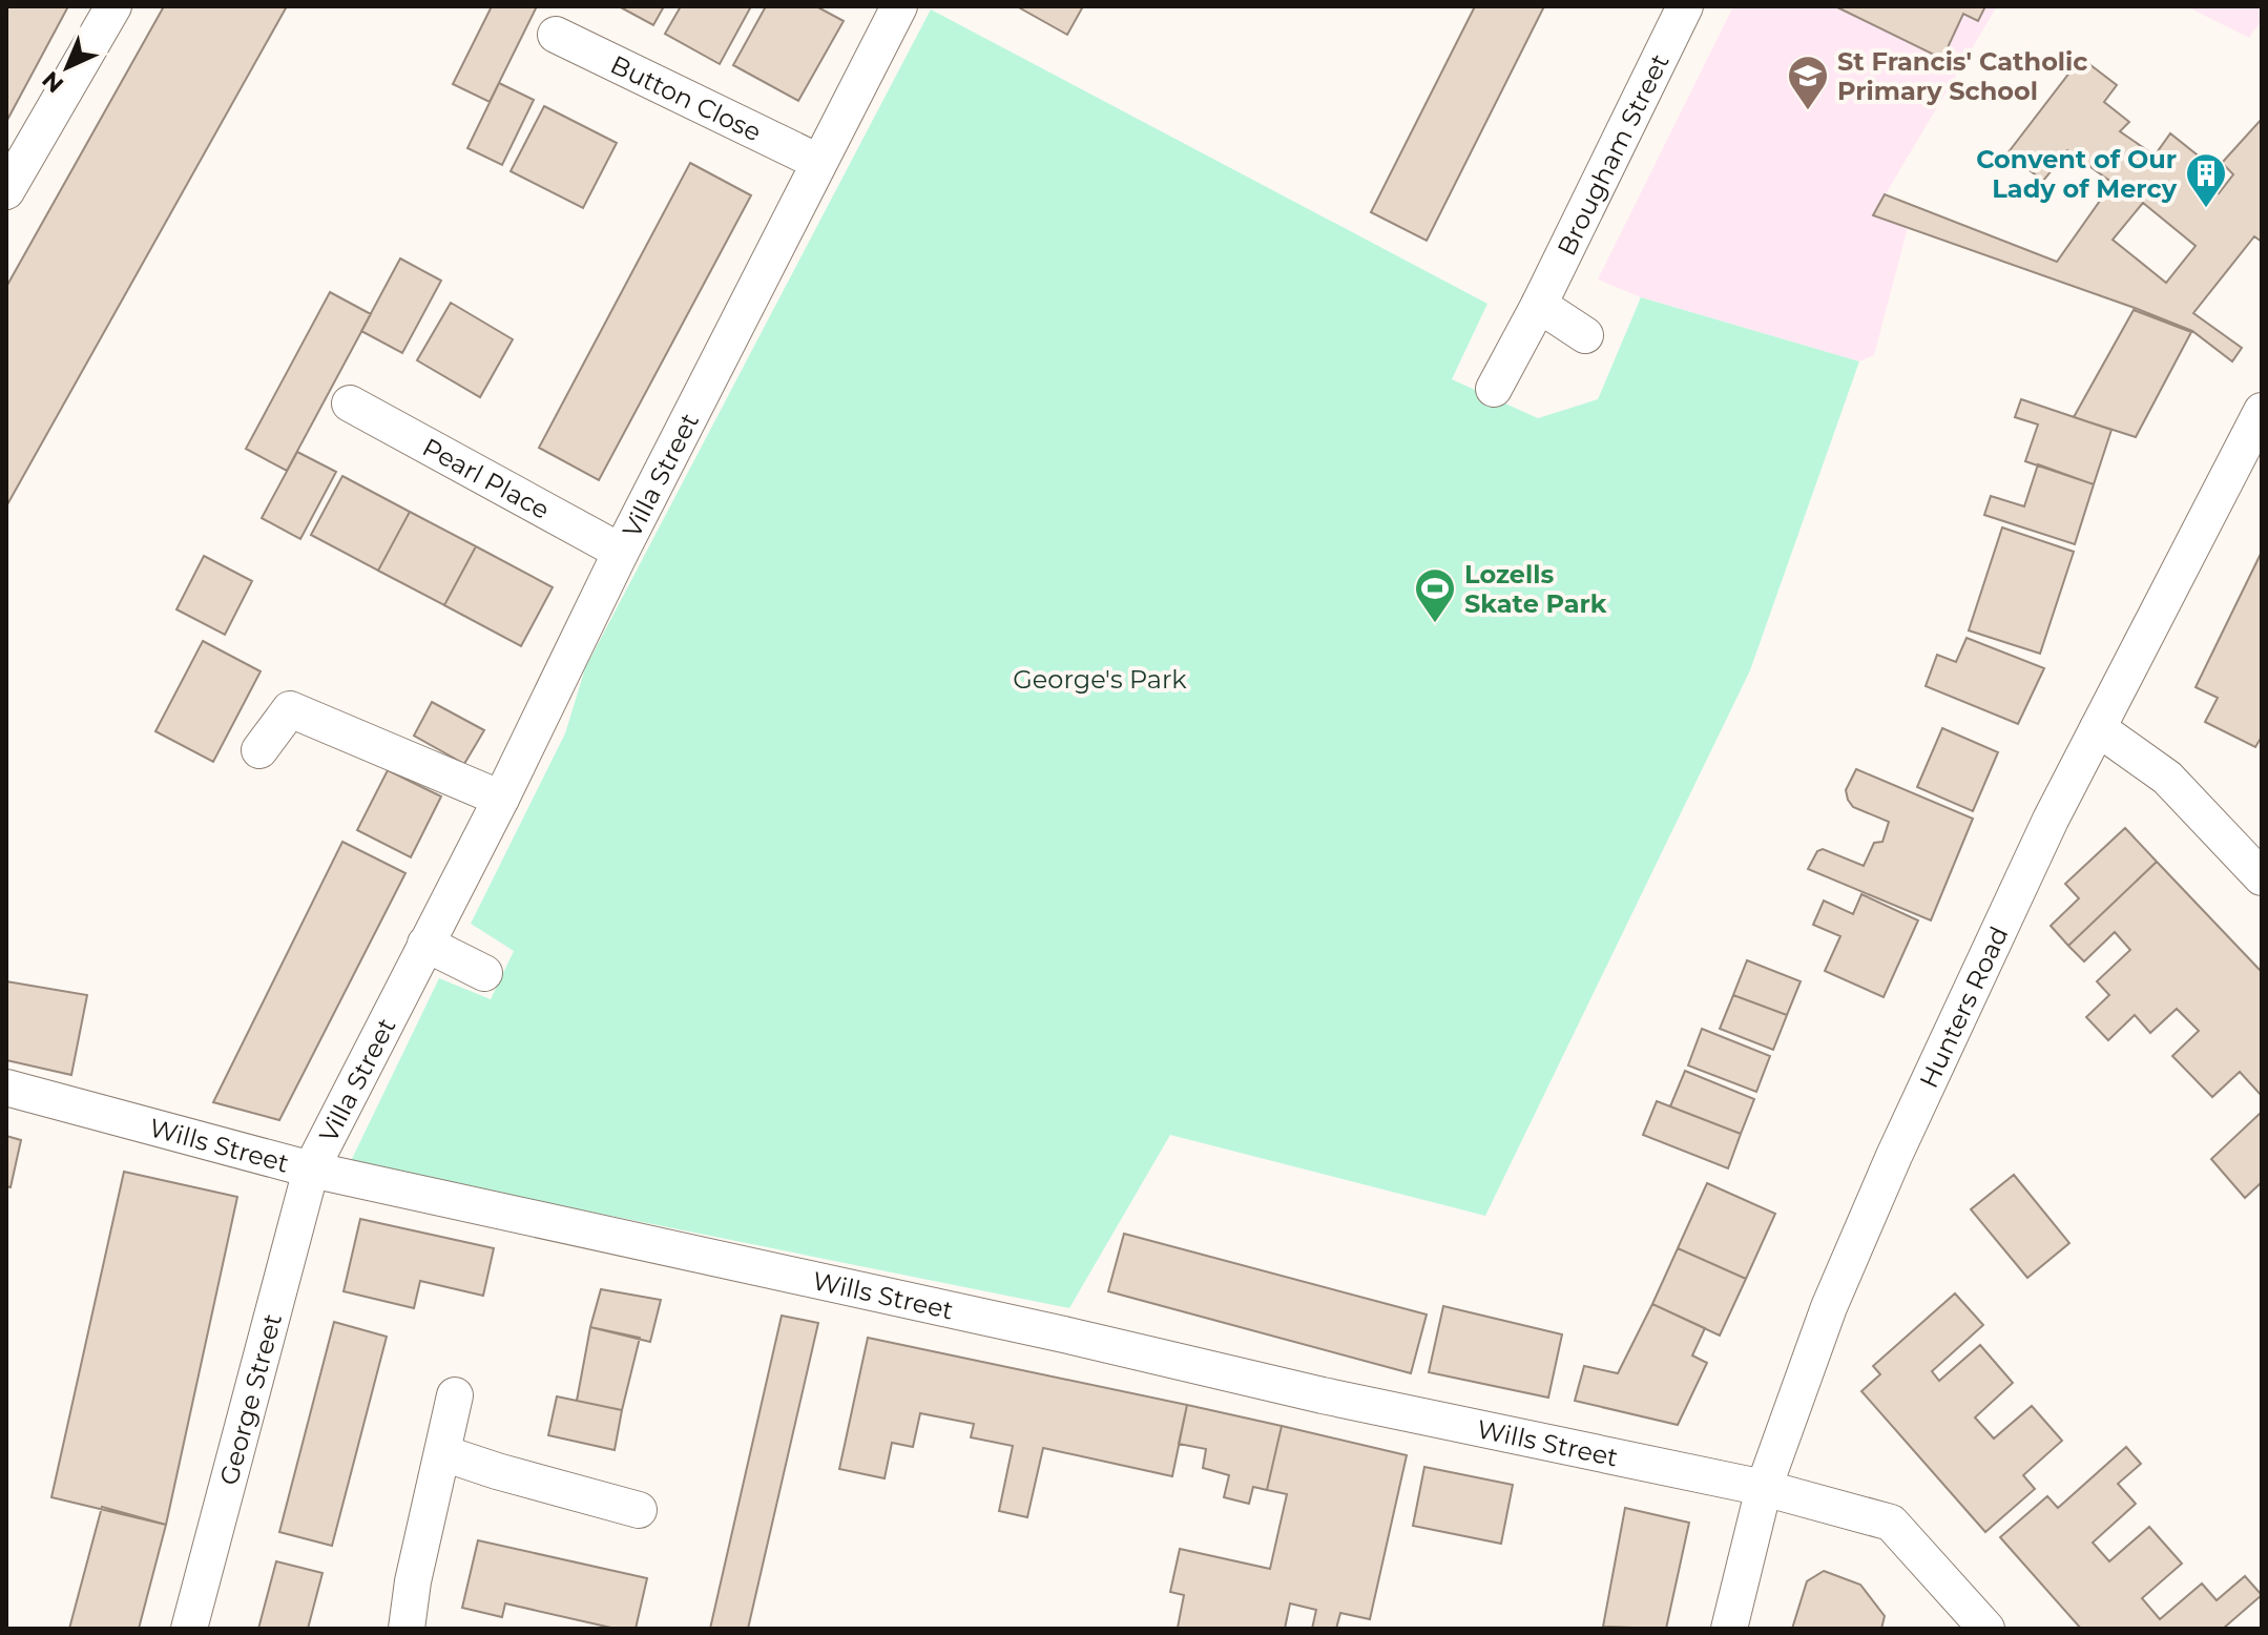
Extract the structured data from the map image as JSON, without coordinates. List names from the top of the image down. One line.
{"streets":{"street":["Button Close","Brougham Street","Villa Street","Pearl Place","Hunters Road","Wills Street","George Street"]},"crossings":[["Button Close","Villa Street"],["Villa Street","Pearl Place"],["Villa Street","Wills Street"],["Villa Street","George Street"],["Hunters Road","Wills Street"],["Wills Street","George Street"]],"parks":["George's Park"],"places":{"school or university":["St Francis' Catholic Primary School"],"building":["Convent of Our Lady of Mercy"],"sports":["Lozells Skate Park"]},"north":"bottom left"}
